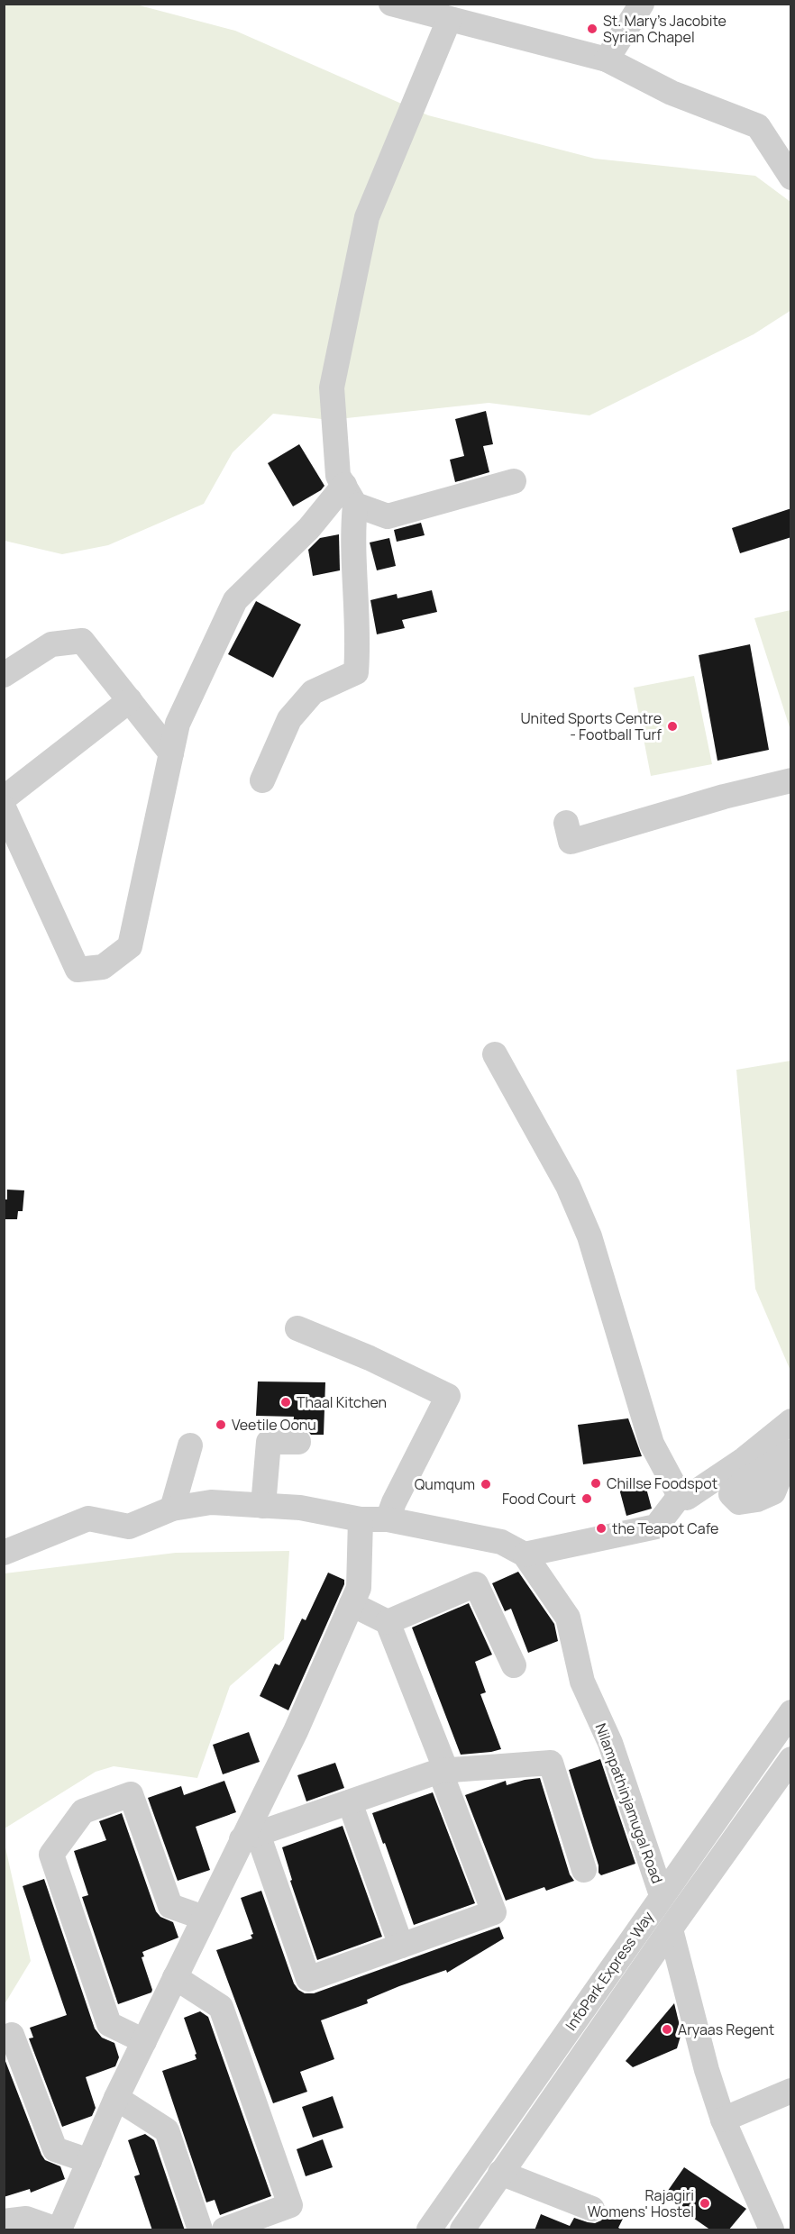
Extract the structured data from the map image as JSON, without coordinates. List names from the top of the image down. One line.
{"streets":{"street":["Nilampathinjamugal Road","InfoPark Express Way"]},"crossings":[["Nilampathinjamugal Road","InfoPark Express Way"]],"places":["St. Mary's Jacobite Syrian Chapel","United Sports Centre - Football Turf","Thaal Kitchen","Veetile Oonu","Chillse Foodspot","Qumqum","Food Court","the Teapot Cafe","Aryaas Regent","Rajagiri Womens' Hostel"]}
